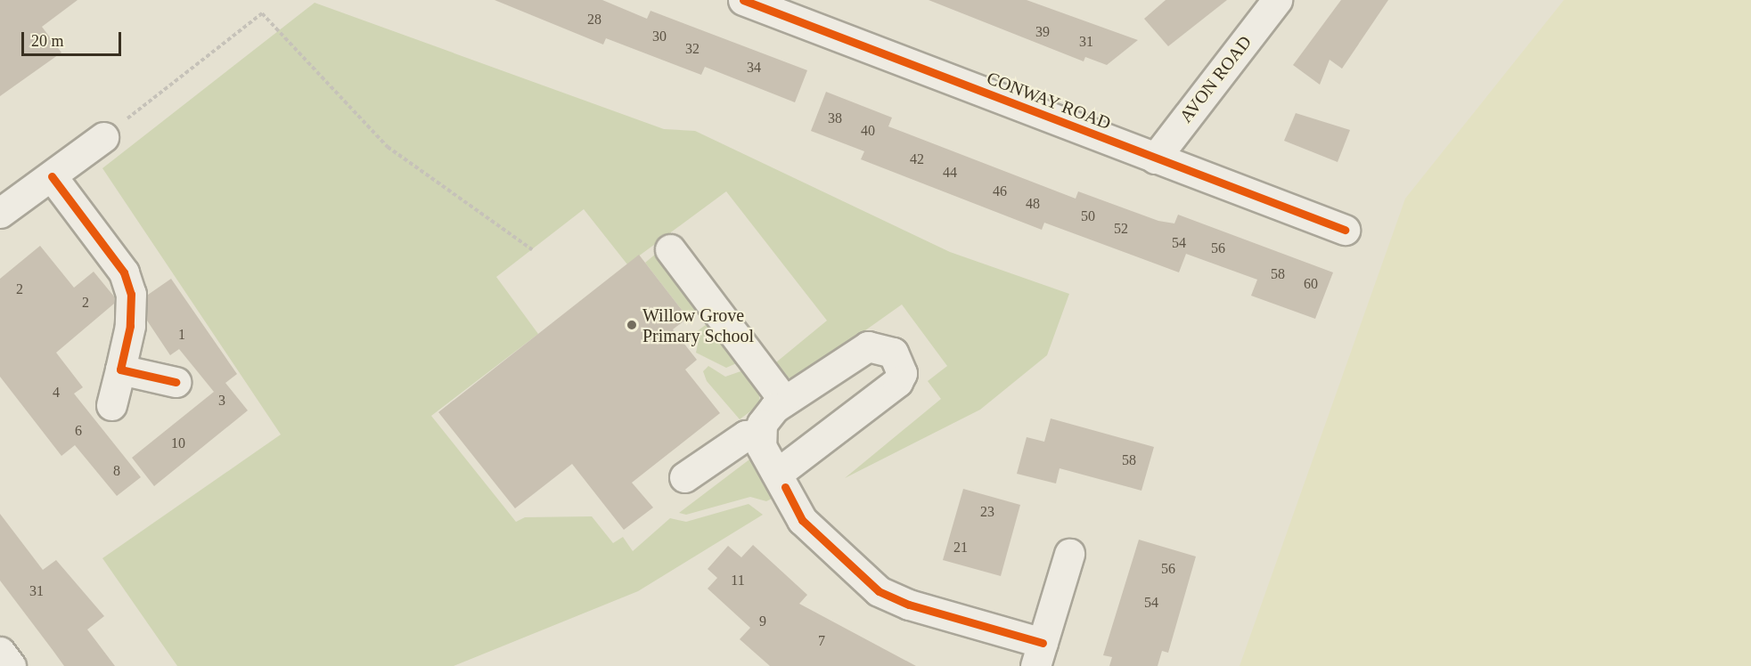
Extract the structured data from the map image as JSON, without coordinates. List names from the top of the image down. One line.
{"streets":{"street":["AVON ROAD","CONWAY ROAD"]},"crossings":[["AVON ROAD","CONWAY ROAD"]],"places":["Willow Grove Primary School"],"house_numbers":["28","39","30","31","32","34","38","40","42","44","46","48","50","52","54","56","58","60","2","2","1","4","3","6","10","58","8","23","21","56","11","31","54","9","7"],"scale_bar":"20 m"}
